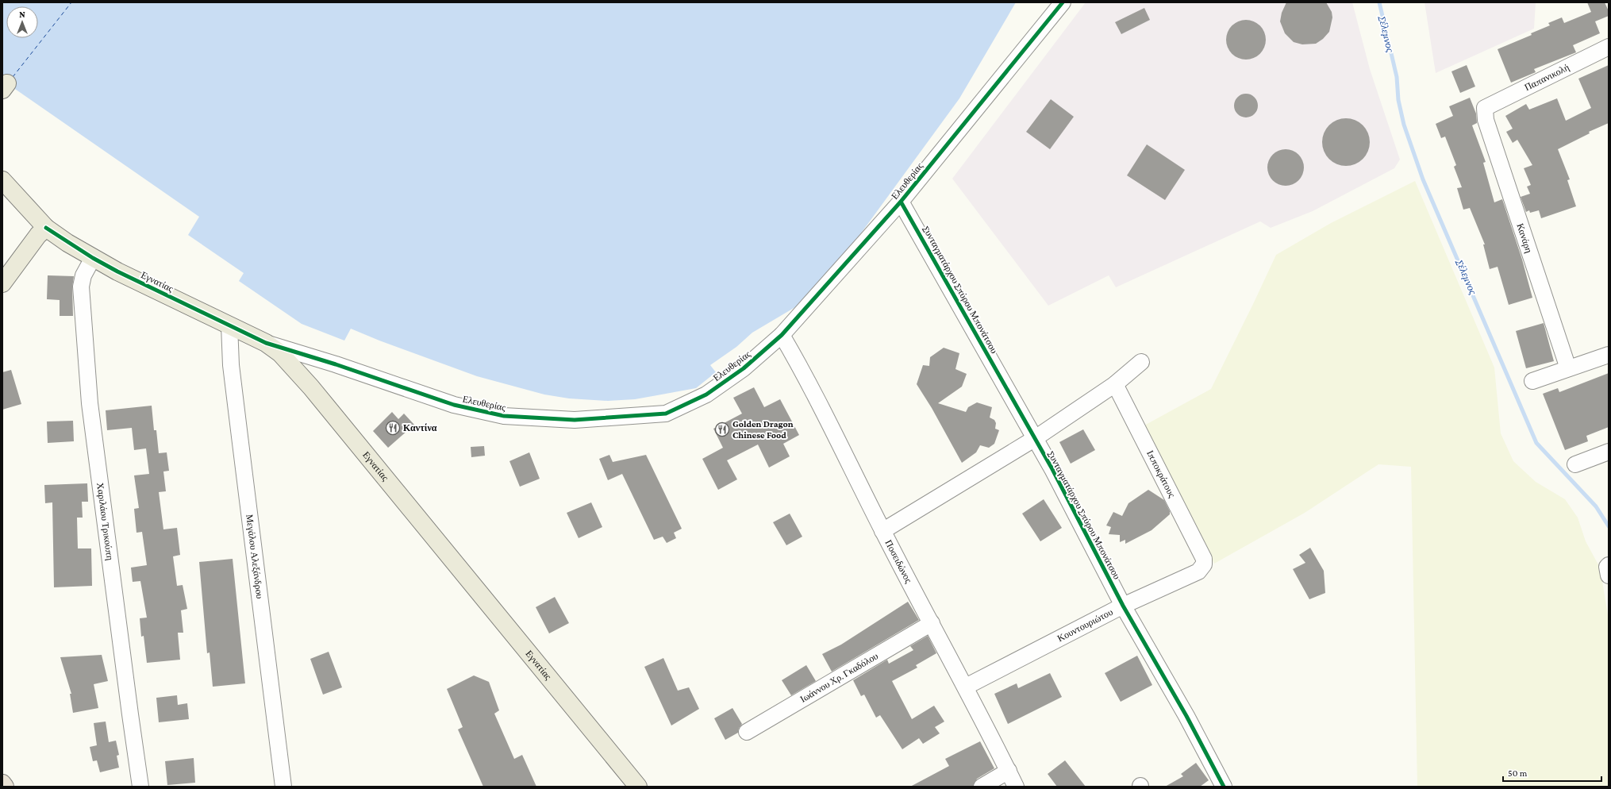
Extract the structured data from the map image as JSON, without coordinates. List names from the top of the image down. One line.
{"streets":{"main road":["Εγνατίας"],"street":["Παπανικολή","Ελευθερίας","Κανάρη","Συνταγματάρχου Σπύρου Μπονάτσου","Ιπποκράτους","Χαριλάου Τρικούπη","Μεγάλου Αλεξάνδρου","Ποσειδώνος","Κουντουριώτου","Ιωάννου Χρ. Γκαδόλου"]},"crossings":[["Παπανικολή","Κανάρη"],["Ελευθερίας","Εγνατίας"],["Ελευθερίας","Συνταγματάρχου Σπύρου Μπονάτσου"],["Ελευθερίας","Ποσειδώνος"],["Εγνατίας","Χαριλάου Τρικούπη"],["Εγνατίας","Μεγάλου Αλεξάνδρου"],["Συνταγματάρχου Σπύρου Μπονάτσου","Κουντουριώτου"],["Ιπποκράτους","Κουντουριώτου"],["Ποσειδώνος","Κουντουριώτου"],["Ποσειδώνος","Ιωάννου Χρ. Γκαδόλου"]],"water":["Σέλεμνος"],"places":{"restaurant":["Καντίνα","Golden Dragon Chinese Food"]},"scale_bar":"50 m","north":"top"}
